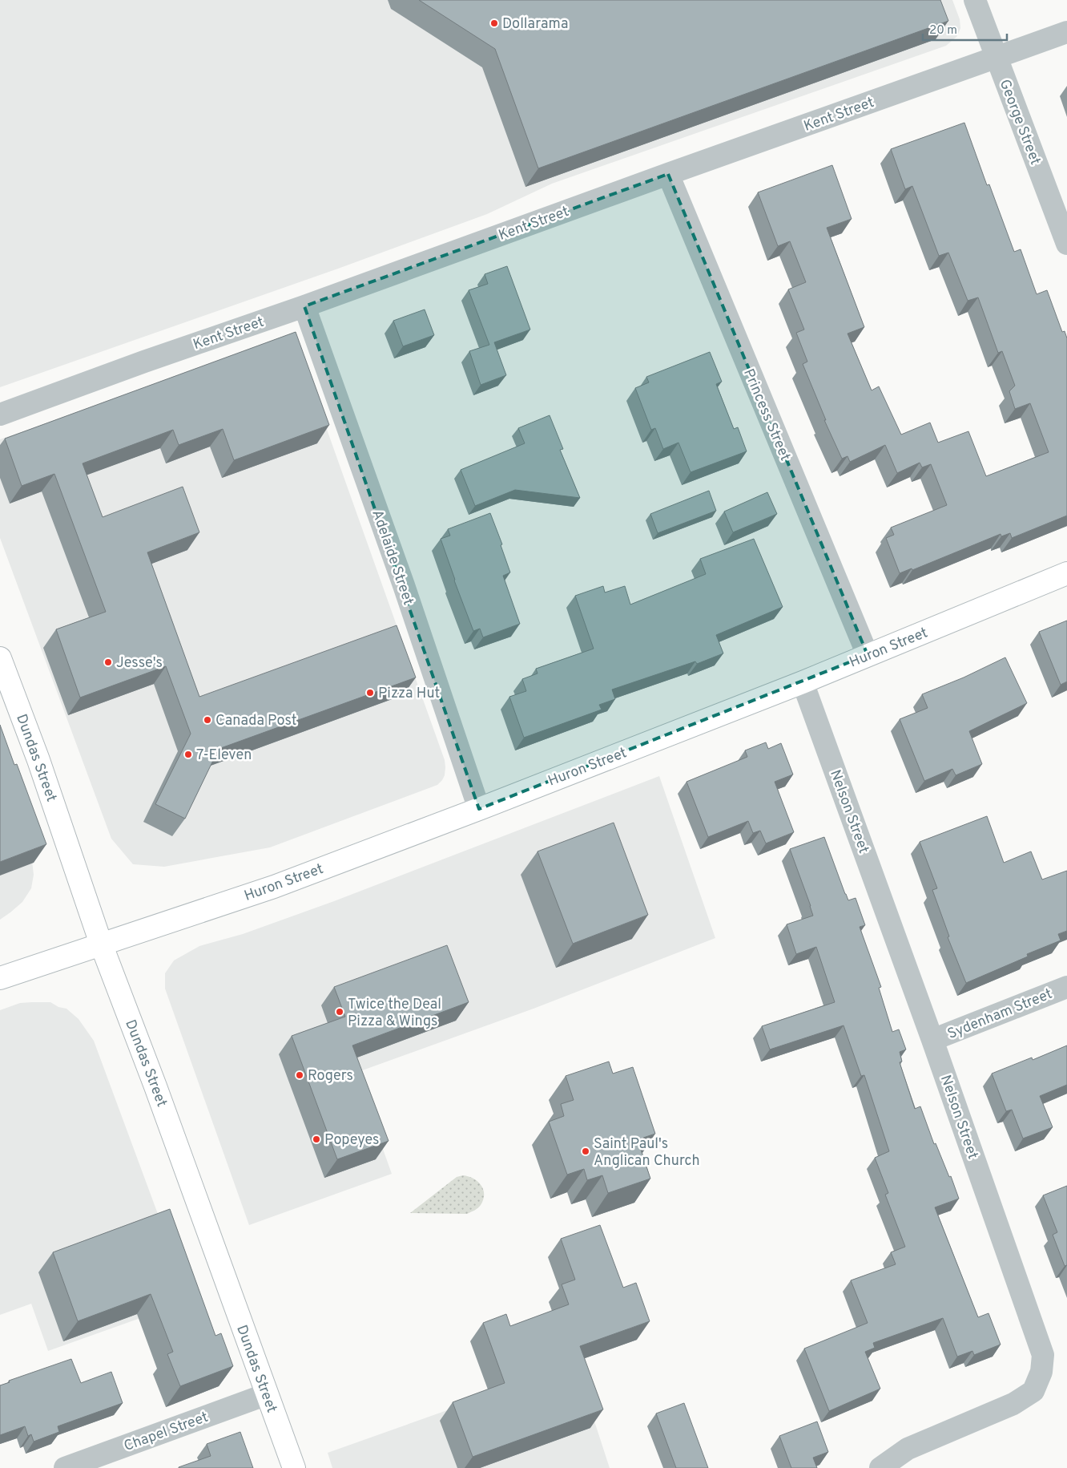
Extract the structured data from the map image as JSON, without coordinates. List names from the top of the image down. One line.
{"streets":{"main road":["Huron Street","Dundas Street"],"street":["Kent Street","George Street","Princess Street","Adelaide Street","Nelson Street","Sydenham Street","Chapel Street"]},"crossings":[["Kent Street","George Street"],["Kent Street","Princess Street"],["Kent Street","Adelaide Street"],["Princess Street","Huron Street"],["Adelaide Street","Huron Street"],["Huron Street","Dundas Street"],["Huron Street","Nelson Street"],["Dundas Street","Chapel Street"],["Nelson Street","Sydenham Street"]],"places":["Dollarama","Jesse's","Pizza Hut","Canada Post","7-Eleven","Twice the Deal Pizza & Wings","Rogers","Popeyes","Saint Paul's Anglican Church"],"scale_bar":"20 m"}
